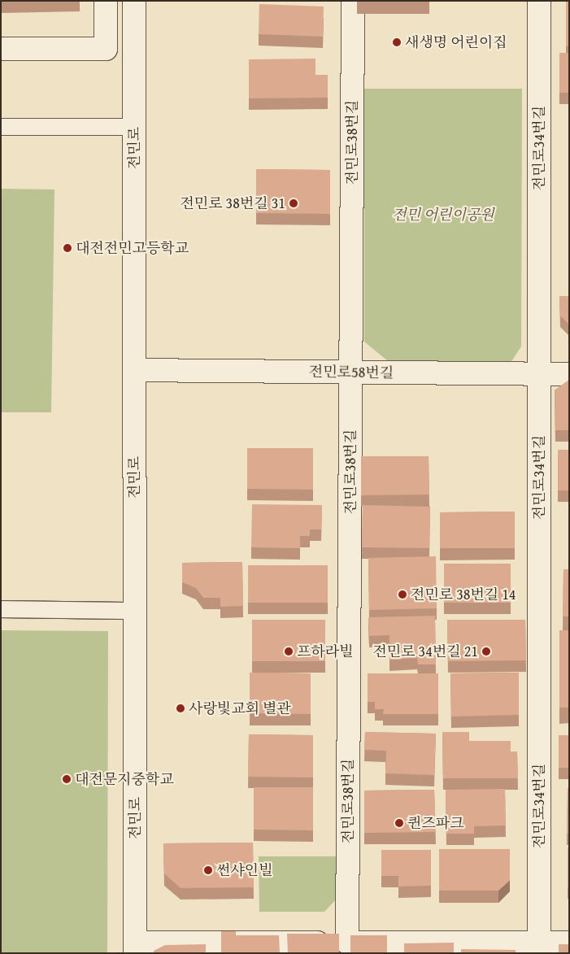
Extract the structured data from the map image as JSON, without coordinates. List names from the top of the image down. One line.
{"streets":{"street":["전민로38번길","전민로","전민로34번길","전민로58번길"]},"crossings":[["전민로38번길","전민로58번길"],["전민로","전민로58번길"],["전민로34번길","전민로58번길"]],"parks":["전민 어린이공원"],"places":["새생명 어린이집","전민로 38번길 31","대전전민고등학교","전민로 38번길 14","프하라빌","전민로 34번길 21","사랑빛교회 별관","대전문지중학교","퀸즈파크","썬샤인빌"]}
